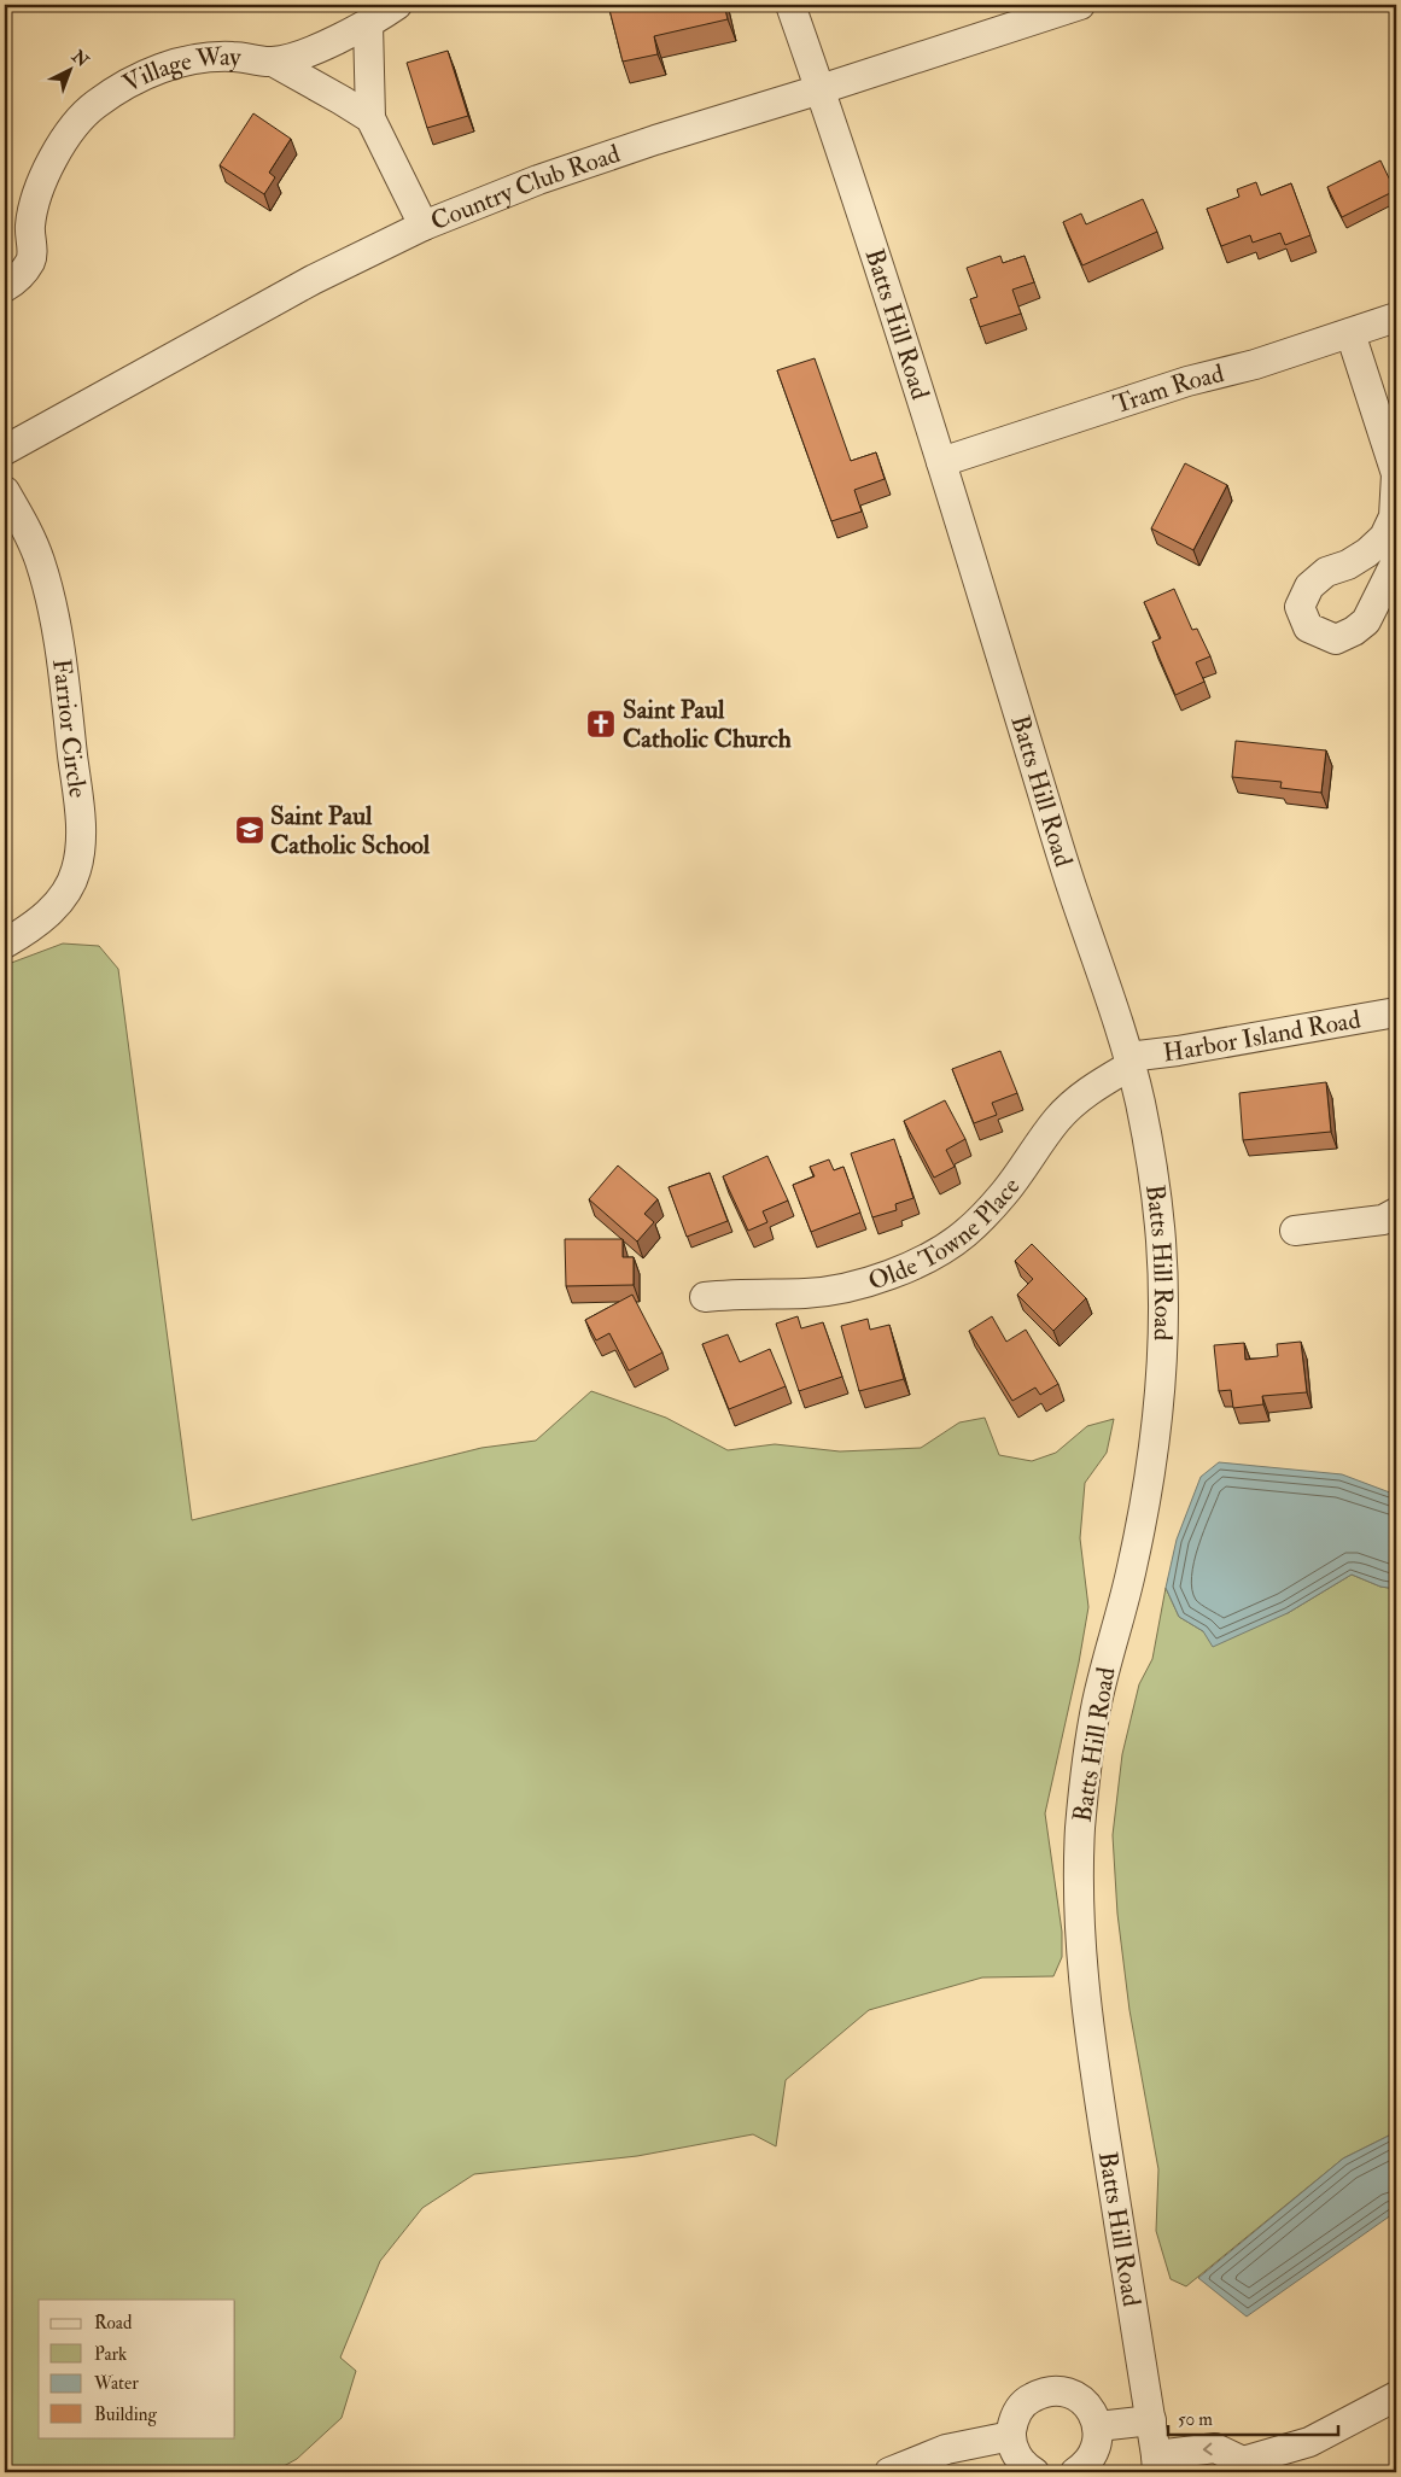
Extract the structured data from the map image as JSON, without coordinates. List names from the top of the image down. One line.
{"streets":{"street":["Village Way","Country Club Road","Batts Hill Road","Tram Road","Farrior Circle","Harbor Island Road","Olde Towne Place"]},"crossings":[["Country Club Road","Batts Hill Road"],["Batts Hill Road","Tram Road"],["Batts Hill Road","Harbor Island Road"],["Batts Hill Road","Olde Towne Place"],["Harbor Island Road","Olde Towne Place"]],"places":{"church":["Saint Paul Catholic Church"],"school or university":["Saint Paul Catholic School"]},"legend":["Road","Park","Water","Building"],"scale_bar":"50 m","north":"top right"}
